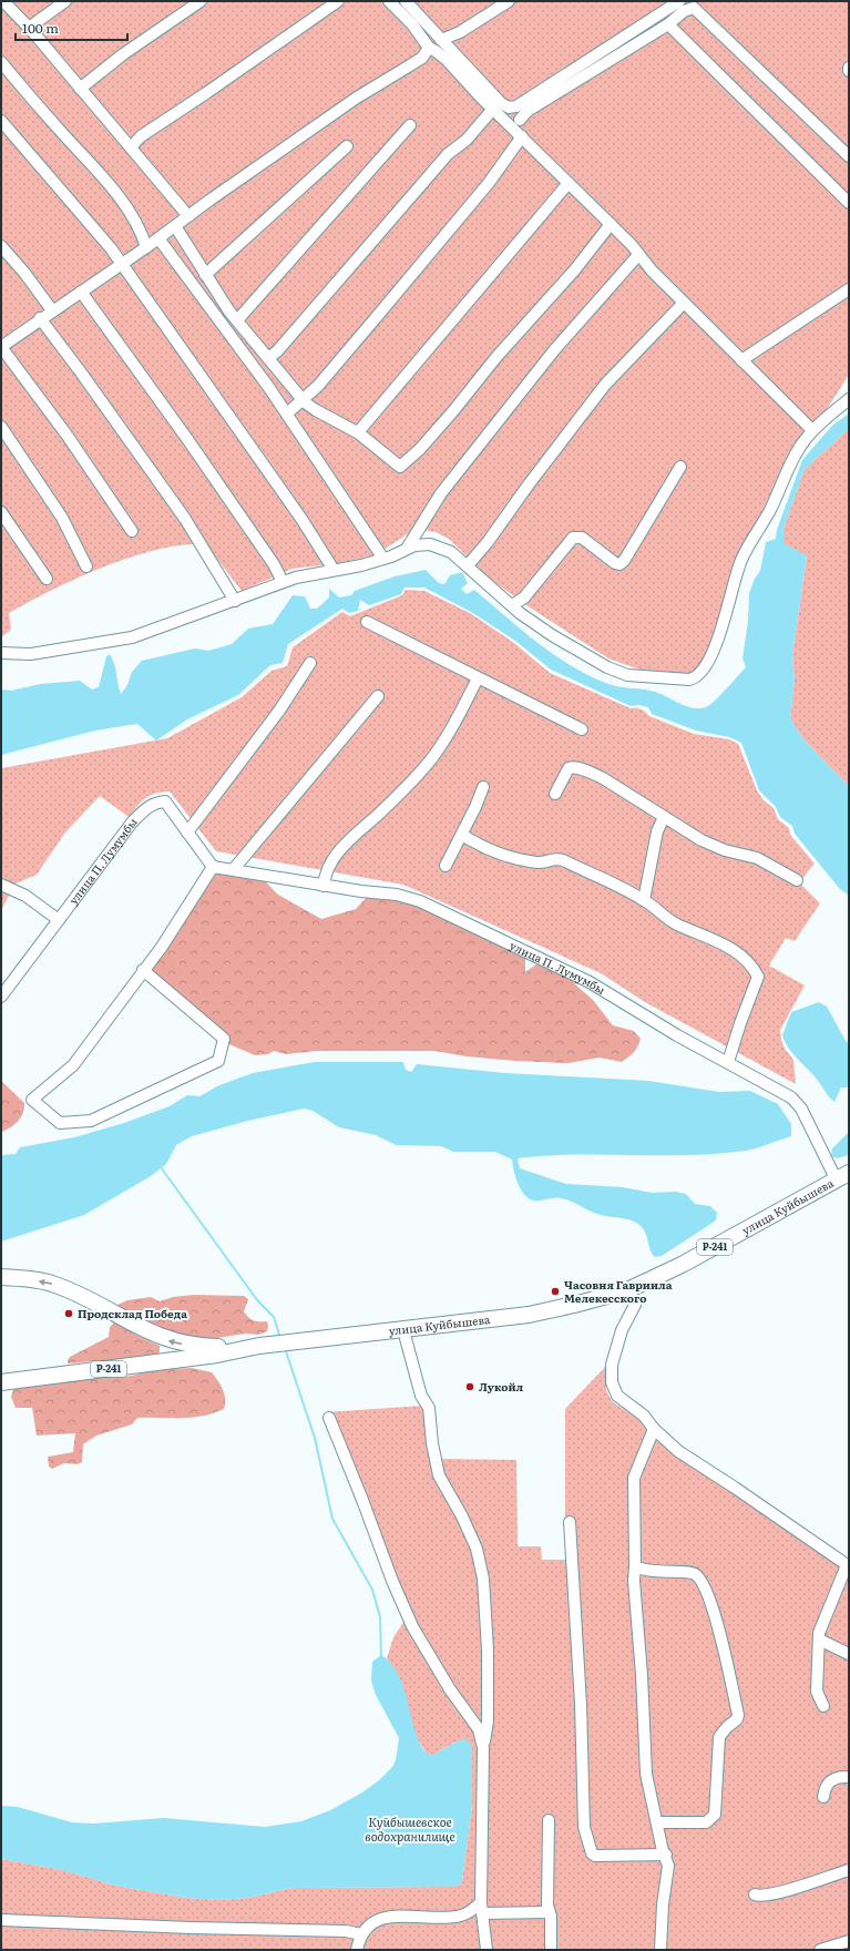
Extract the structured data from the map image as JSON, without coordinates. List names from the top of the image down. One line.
{"streets":{"highway":["улица Куйбышева","Р-241"],"street":["улица П. Лумумбы"]},"crossings":[["улица П. Лумумбы","улица Куйбышева"],["улица Куйбышева","Р-241"]],"water":["Куйбышевское водохранилище"],"places":["Часовня Гавриила Мелекесского","Продсклад Победа","Лукойл"],"scale_bar":"100 m"}
